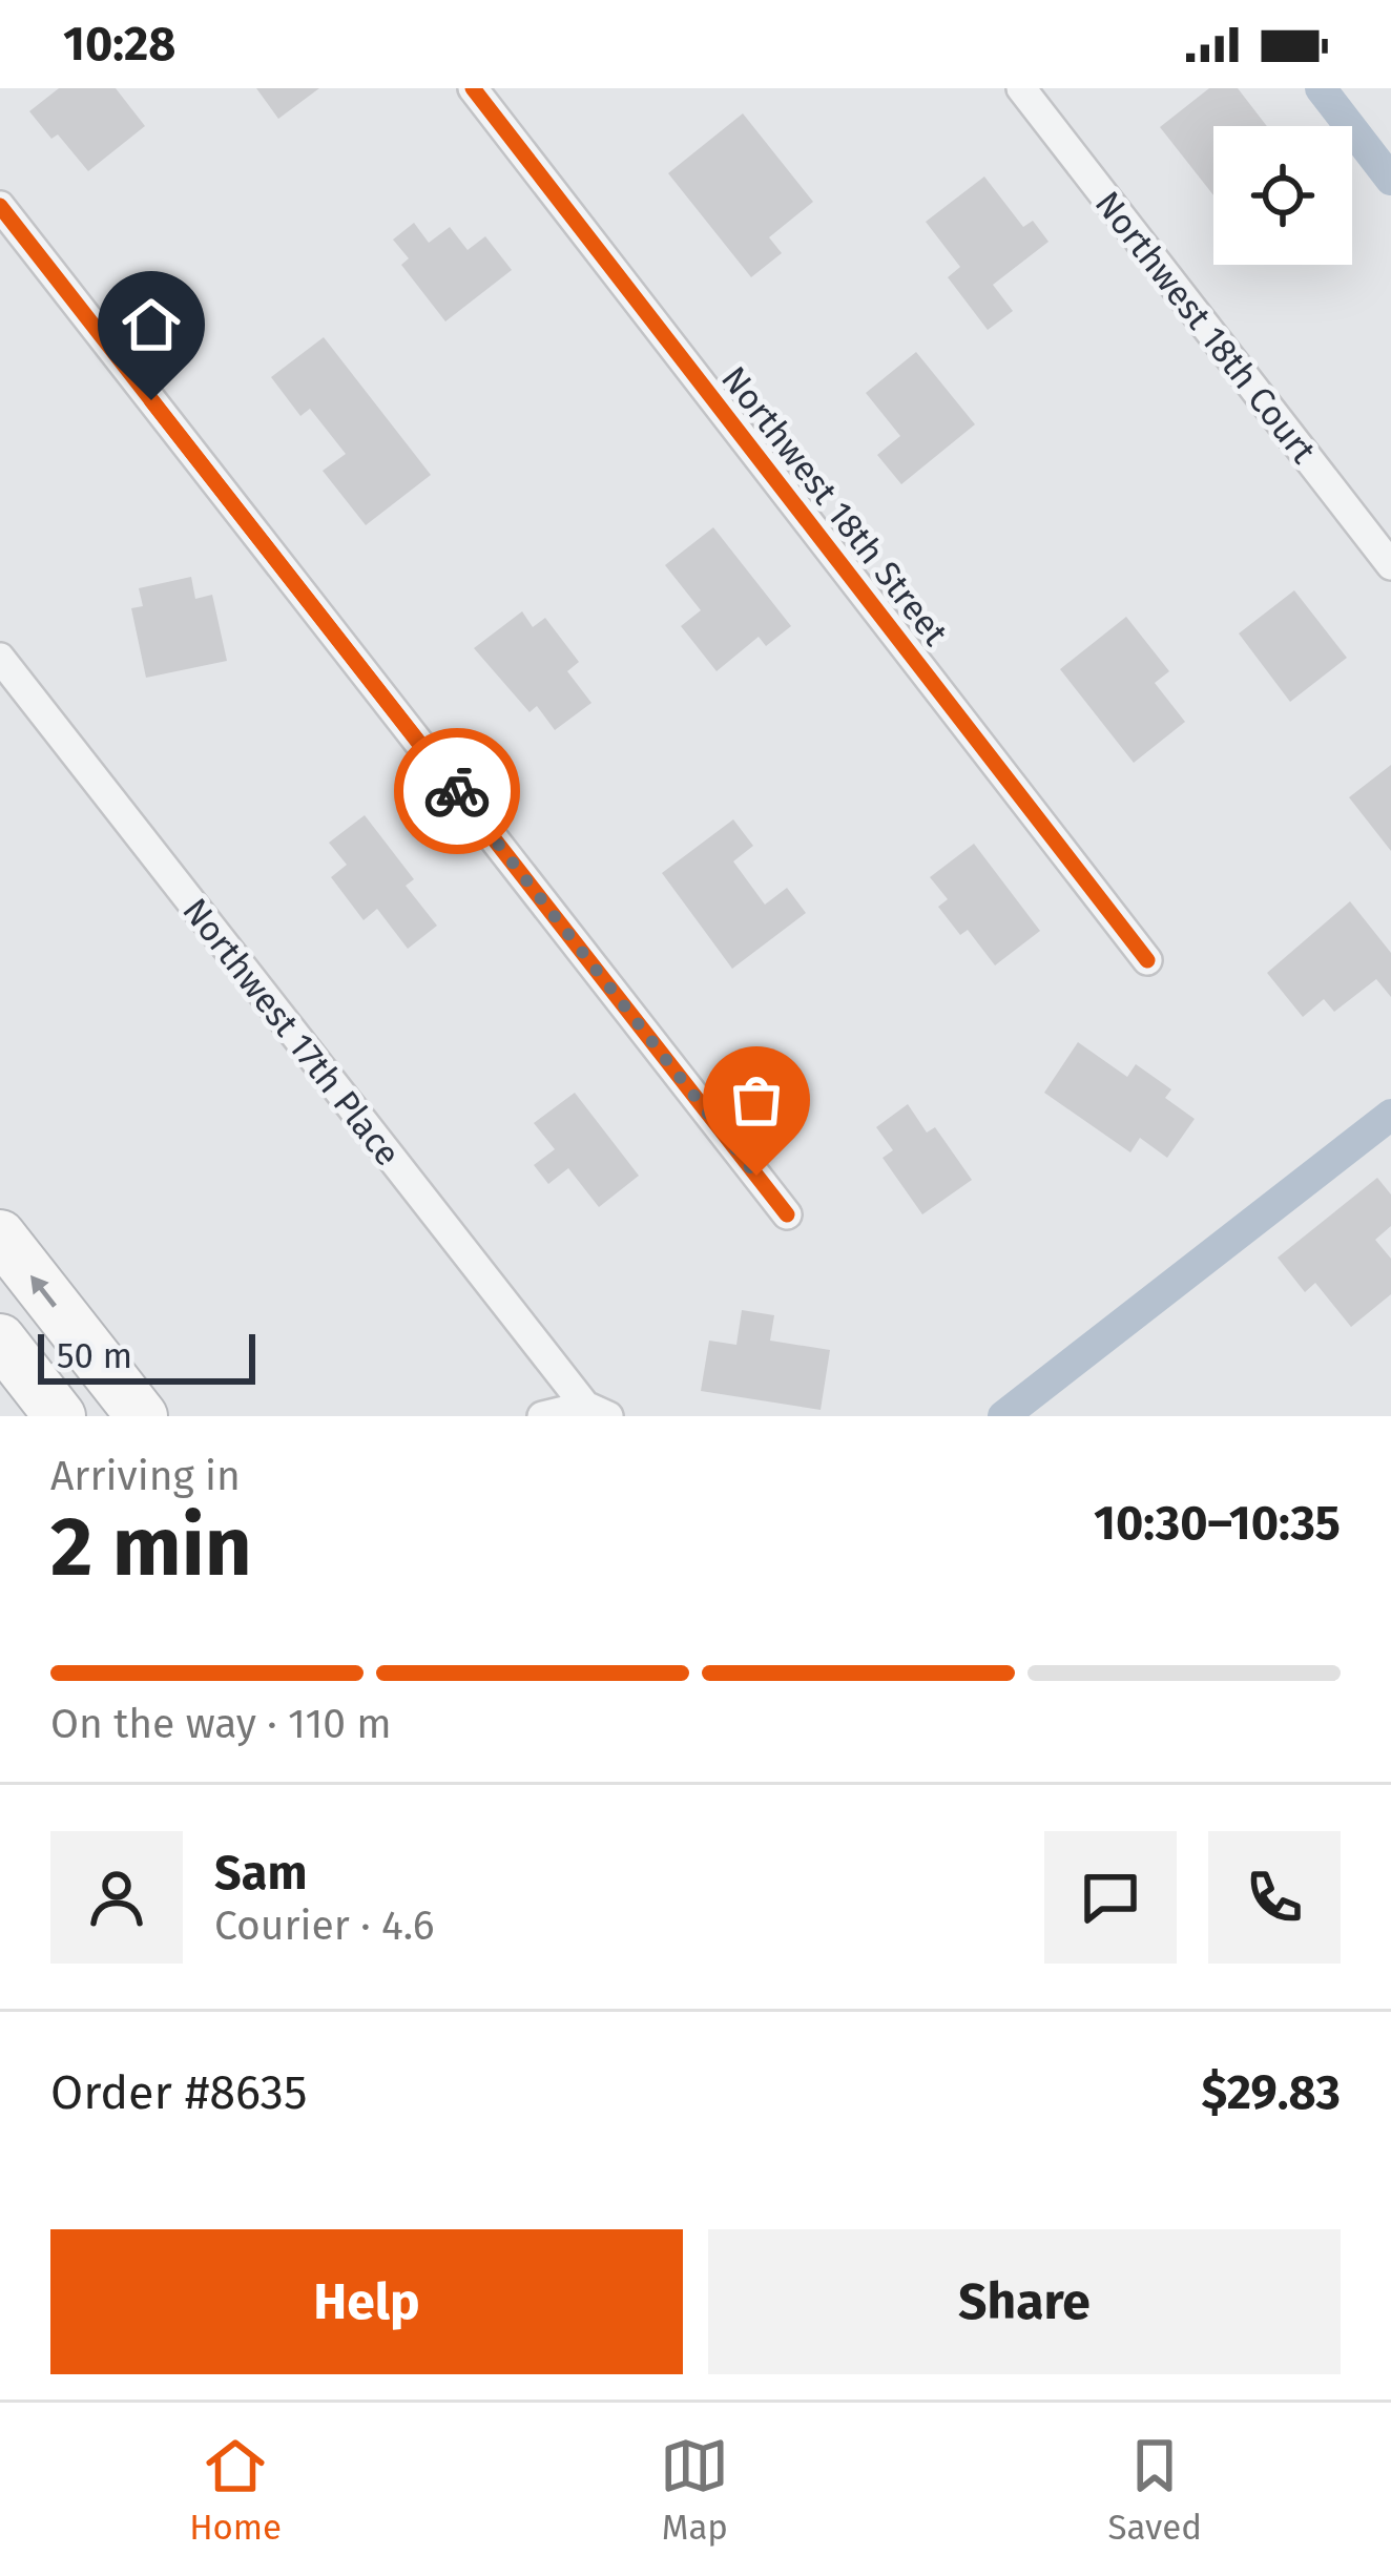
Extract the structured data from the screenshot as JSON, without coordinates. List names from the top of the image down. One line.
{"streets":{"street":["Northwest 18th Court","Northwest 18th Street","Northwest 17th Place"]},"scale_bar":"50 m","page":{"status":"10:28","scale":"50 m","heading":["2 min","Arriving in","10:30–10:35"],"panel":["Sam","Courier · 4.6","Order #8635","$29.83"],"bar":"On the way · 110 m","buttons":["Help","Share"],"tabs":["Home","Map","Saved"]}}
